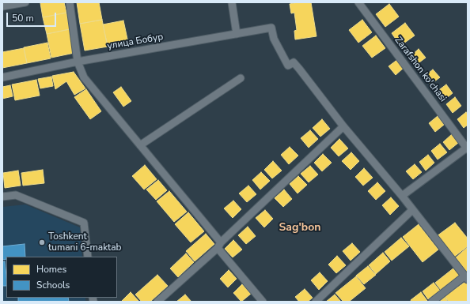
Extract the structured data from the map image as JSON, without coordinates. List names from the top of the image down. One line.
{"streets":{"street":["улица Бобур","Zarafshon ko'chasi"]},"districts":["Sag'bon"],"places":["Toshkent tumani 6-maktab"],"legend":["Homes","Schools"],"scale_bar":"50 m"}
